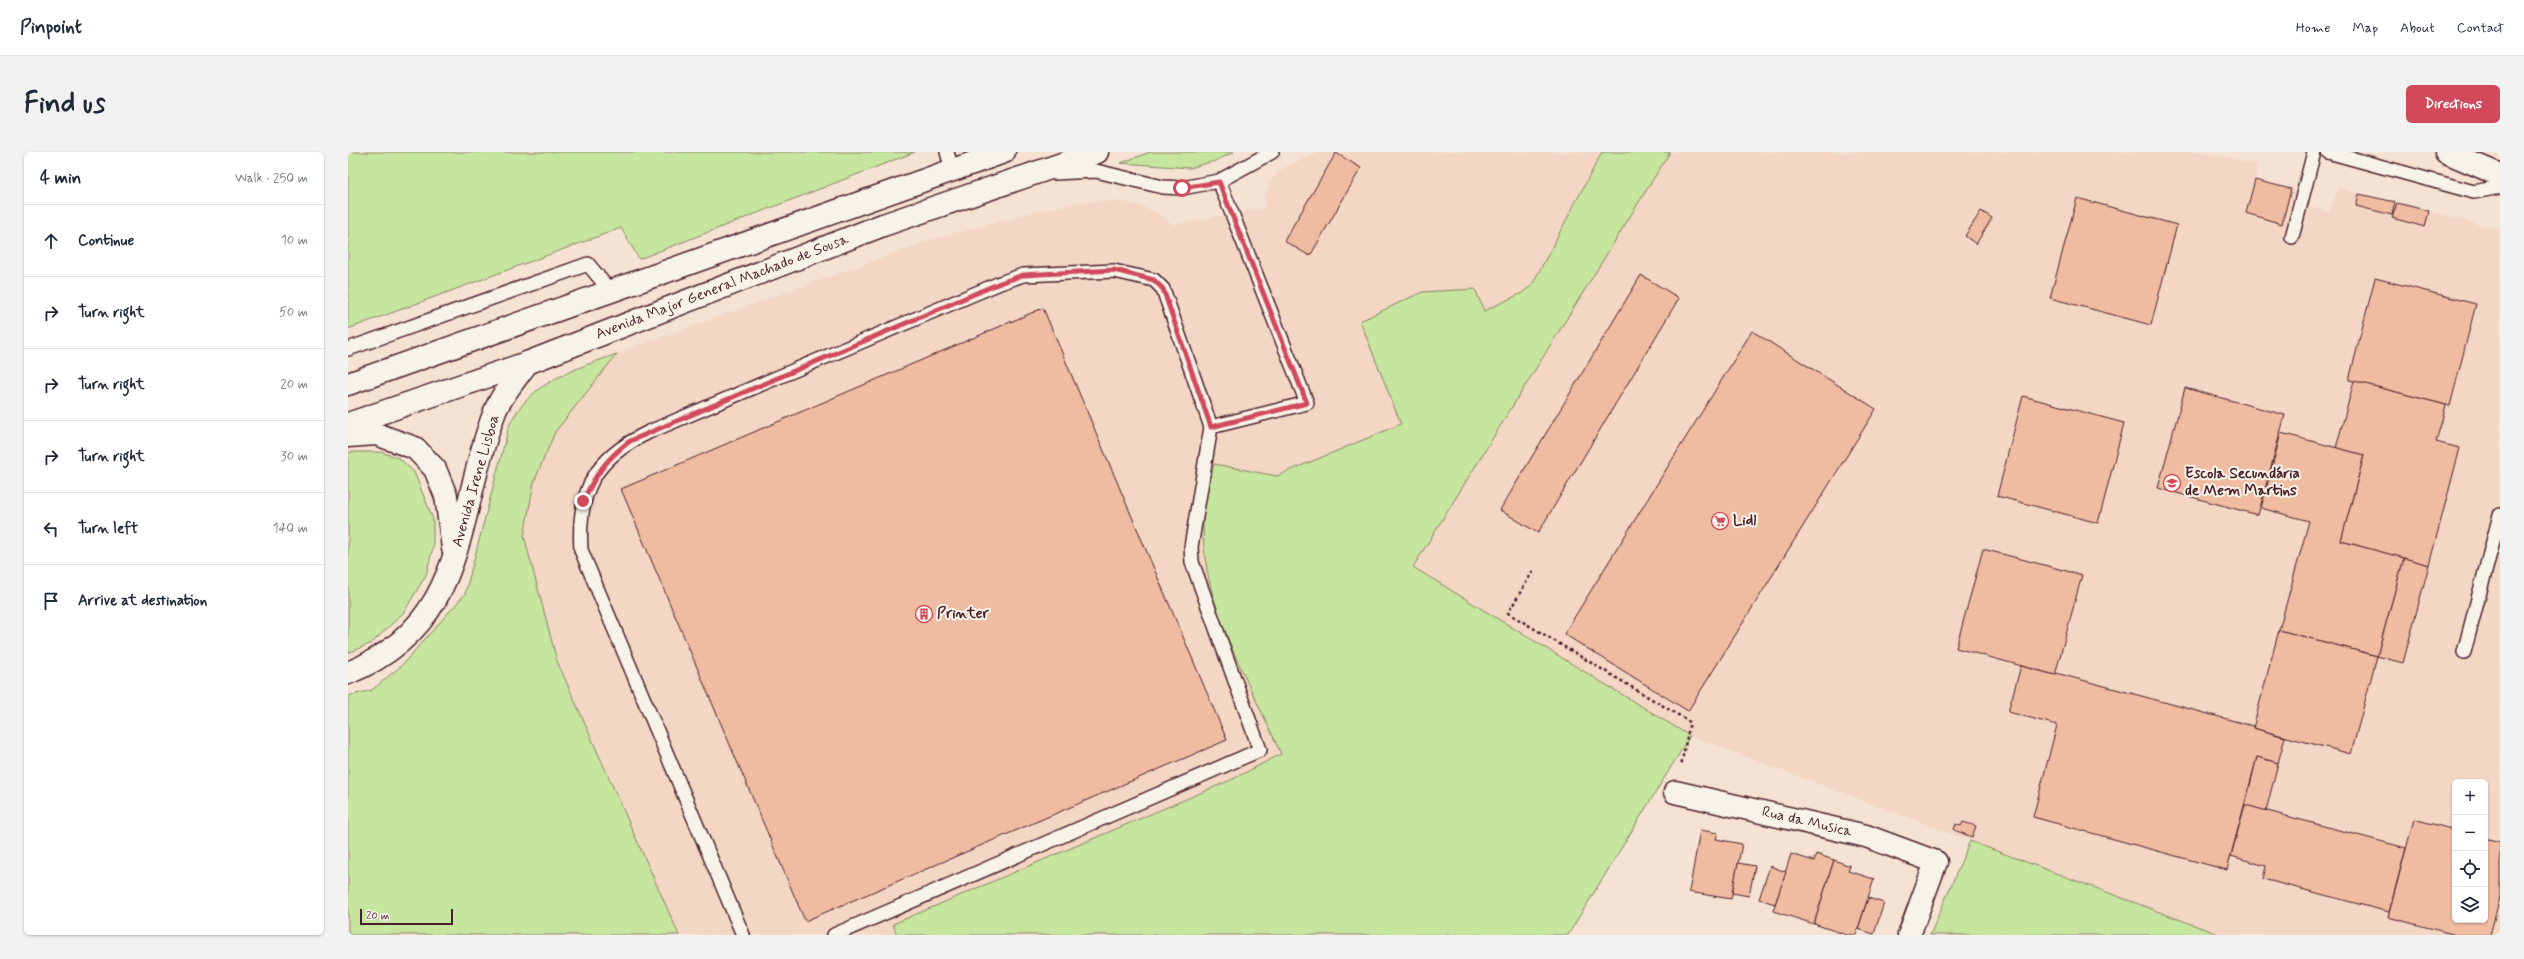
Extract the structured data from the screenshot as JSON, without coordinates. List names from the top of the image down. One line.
{"streets":{"street":["Avenida Major General Machado de Sousa","Avenida Irene Lisboa","Rua da Musica"]},"crossings":[["Avenida Major General Machado de Sousa","Avenida Irene Lisboa"]],"places":{"school or university":["Escola Secundária de Mem Martins"],"supermarket":["Lidl"],"building":["Printer"]},"scale_bar":"20 m","page":{"header":"Pinpoint","nav":["Home","Map","About","Contact"],"buttons":"Directions","title":"Find us","heading":["4 min","Walk · 250 m"],"list":[["Continue","10 m"],["Turn right","50 m"],["Turn right","20 m"],["Turn right","30 m"],["Turn left","140 m"],"Arrive at destination"],"map_buttons":["+","−"],"scale":"20 m"}}
